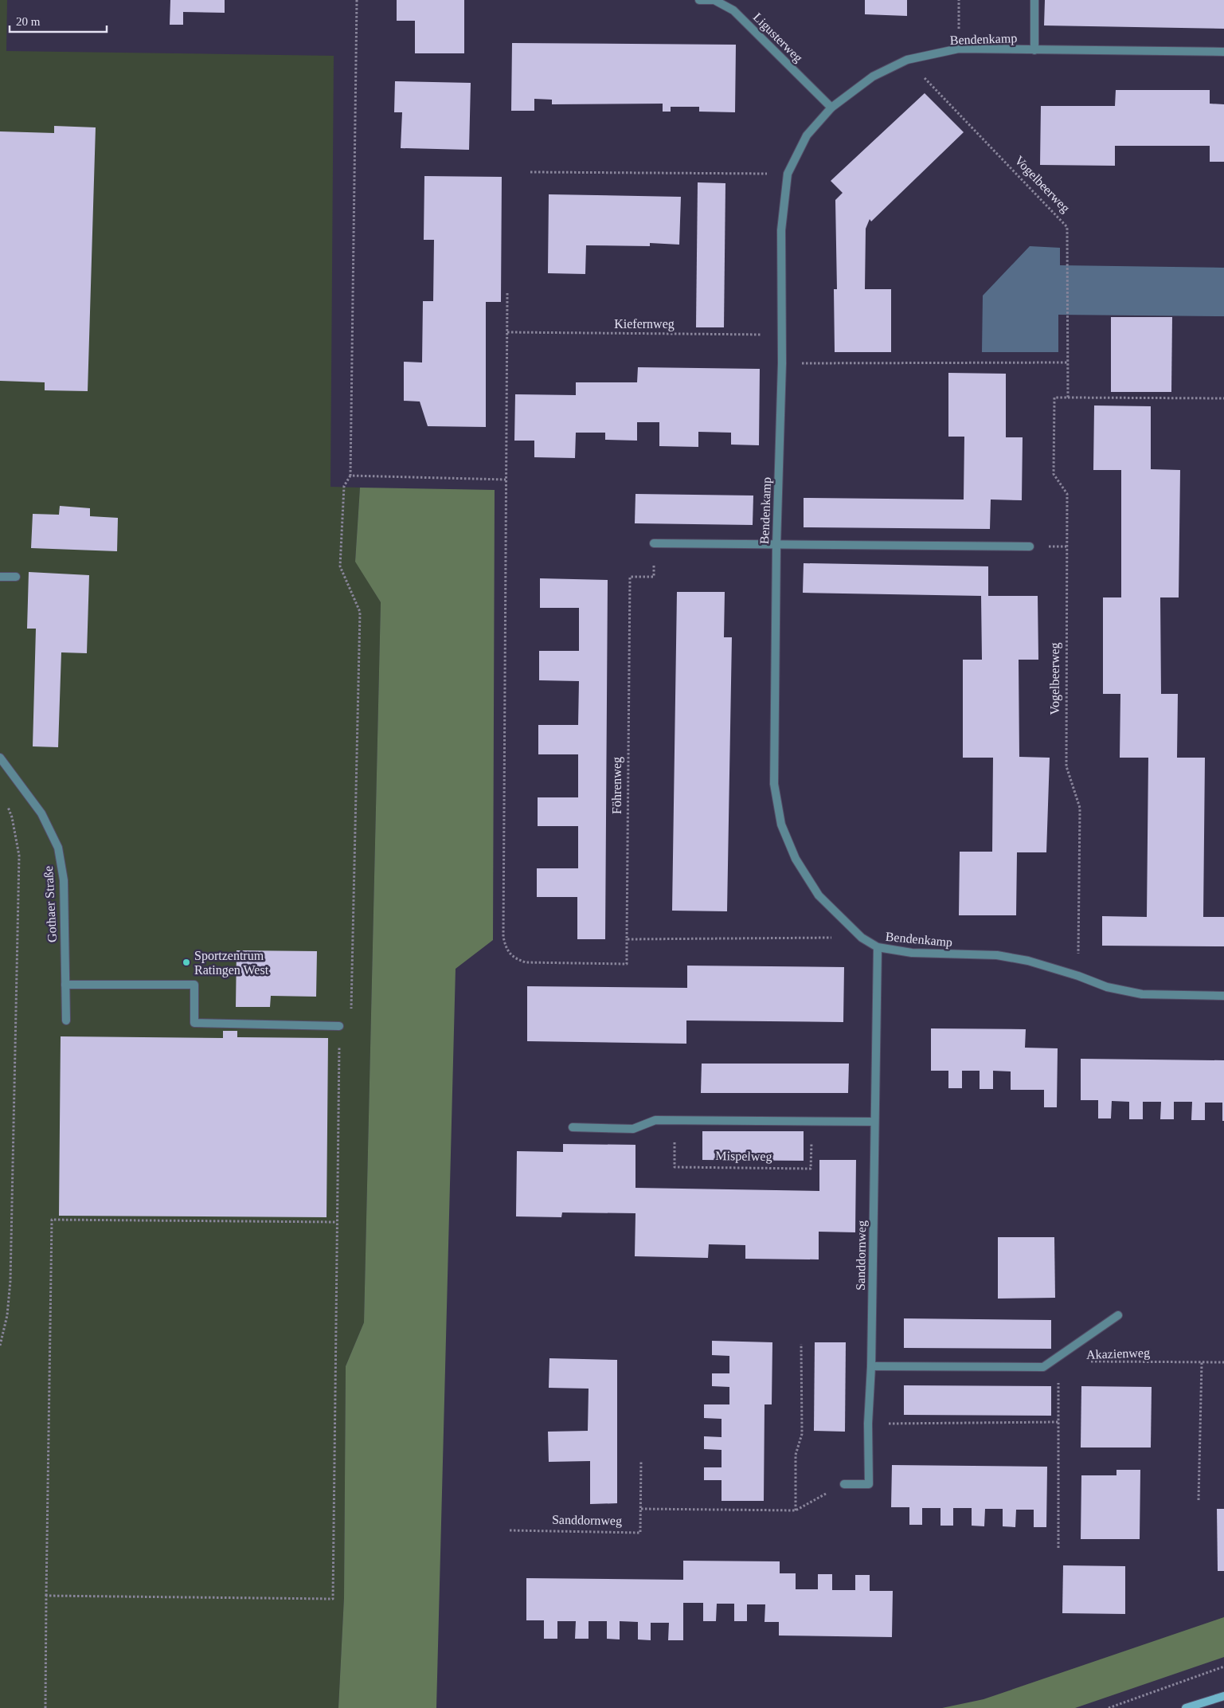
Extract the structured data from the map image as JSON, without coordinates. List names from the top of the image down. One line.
{"streets":{"street":["Ligusterweg","Bendenkamp","Gothaer Straße","Sanddornweg"],"path":["Vogelbeerweg","Kiefernweg","Föhrenweg","Mispelweg","Akazienweg"]},"crossings":[["Ligusterweg","Bendenkamp"],["Bendenkamp","Vogelbeerweg"],["Bendenkamp","Kiefernweg"],["Bendenkamp","Sanddornweg"]],"places":["Sportzentrum Ratingen West"],"scale_bar":"20 m"}
